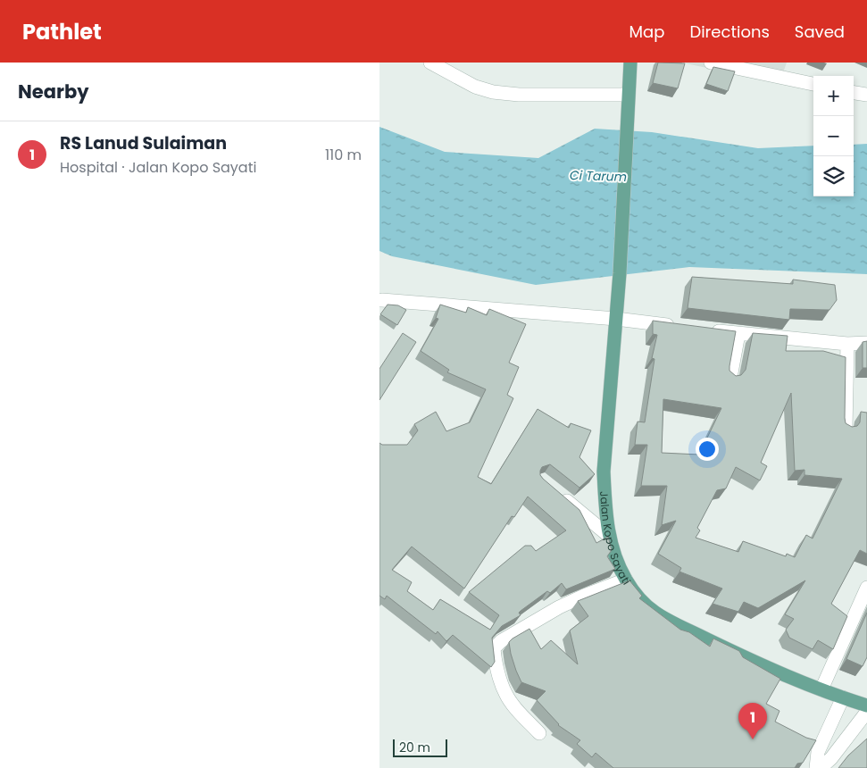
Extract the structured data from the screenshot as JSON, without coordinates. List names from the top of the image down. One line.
{"streets":{"main road":["Jalan Kopo Sayati"]},"water":["Ci Tarum"],"scale_bar":"20 m","page":{"header":"Pathlet","nav":["Map","Directions","Saved"],"heading":"Nearby","map_buttons":["+","−"],"list":[{"mark":"1","name":"RS Lanud Sulaiman","note":"Hospital · Jalan Kopo Sayati","value":"110 m"}],"pins":"1","scale":"20 m"}}
